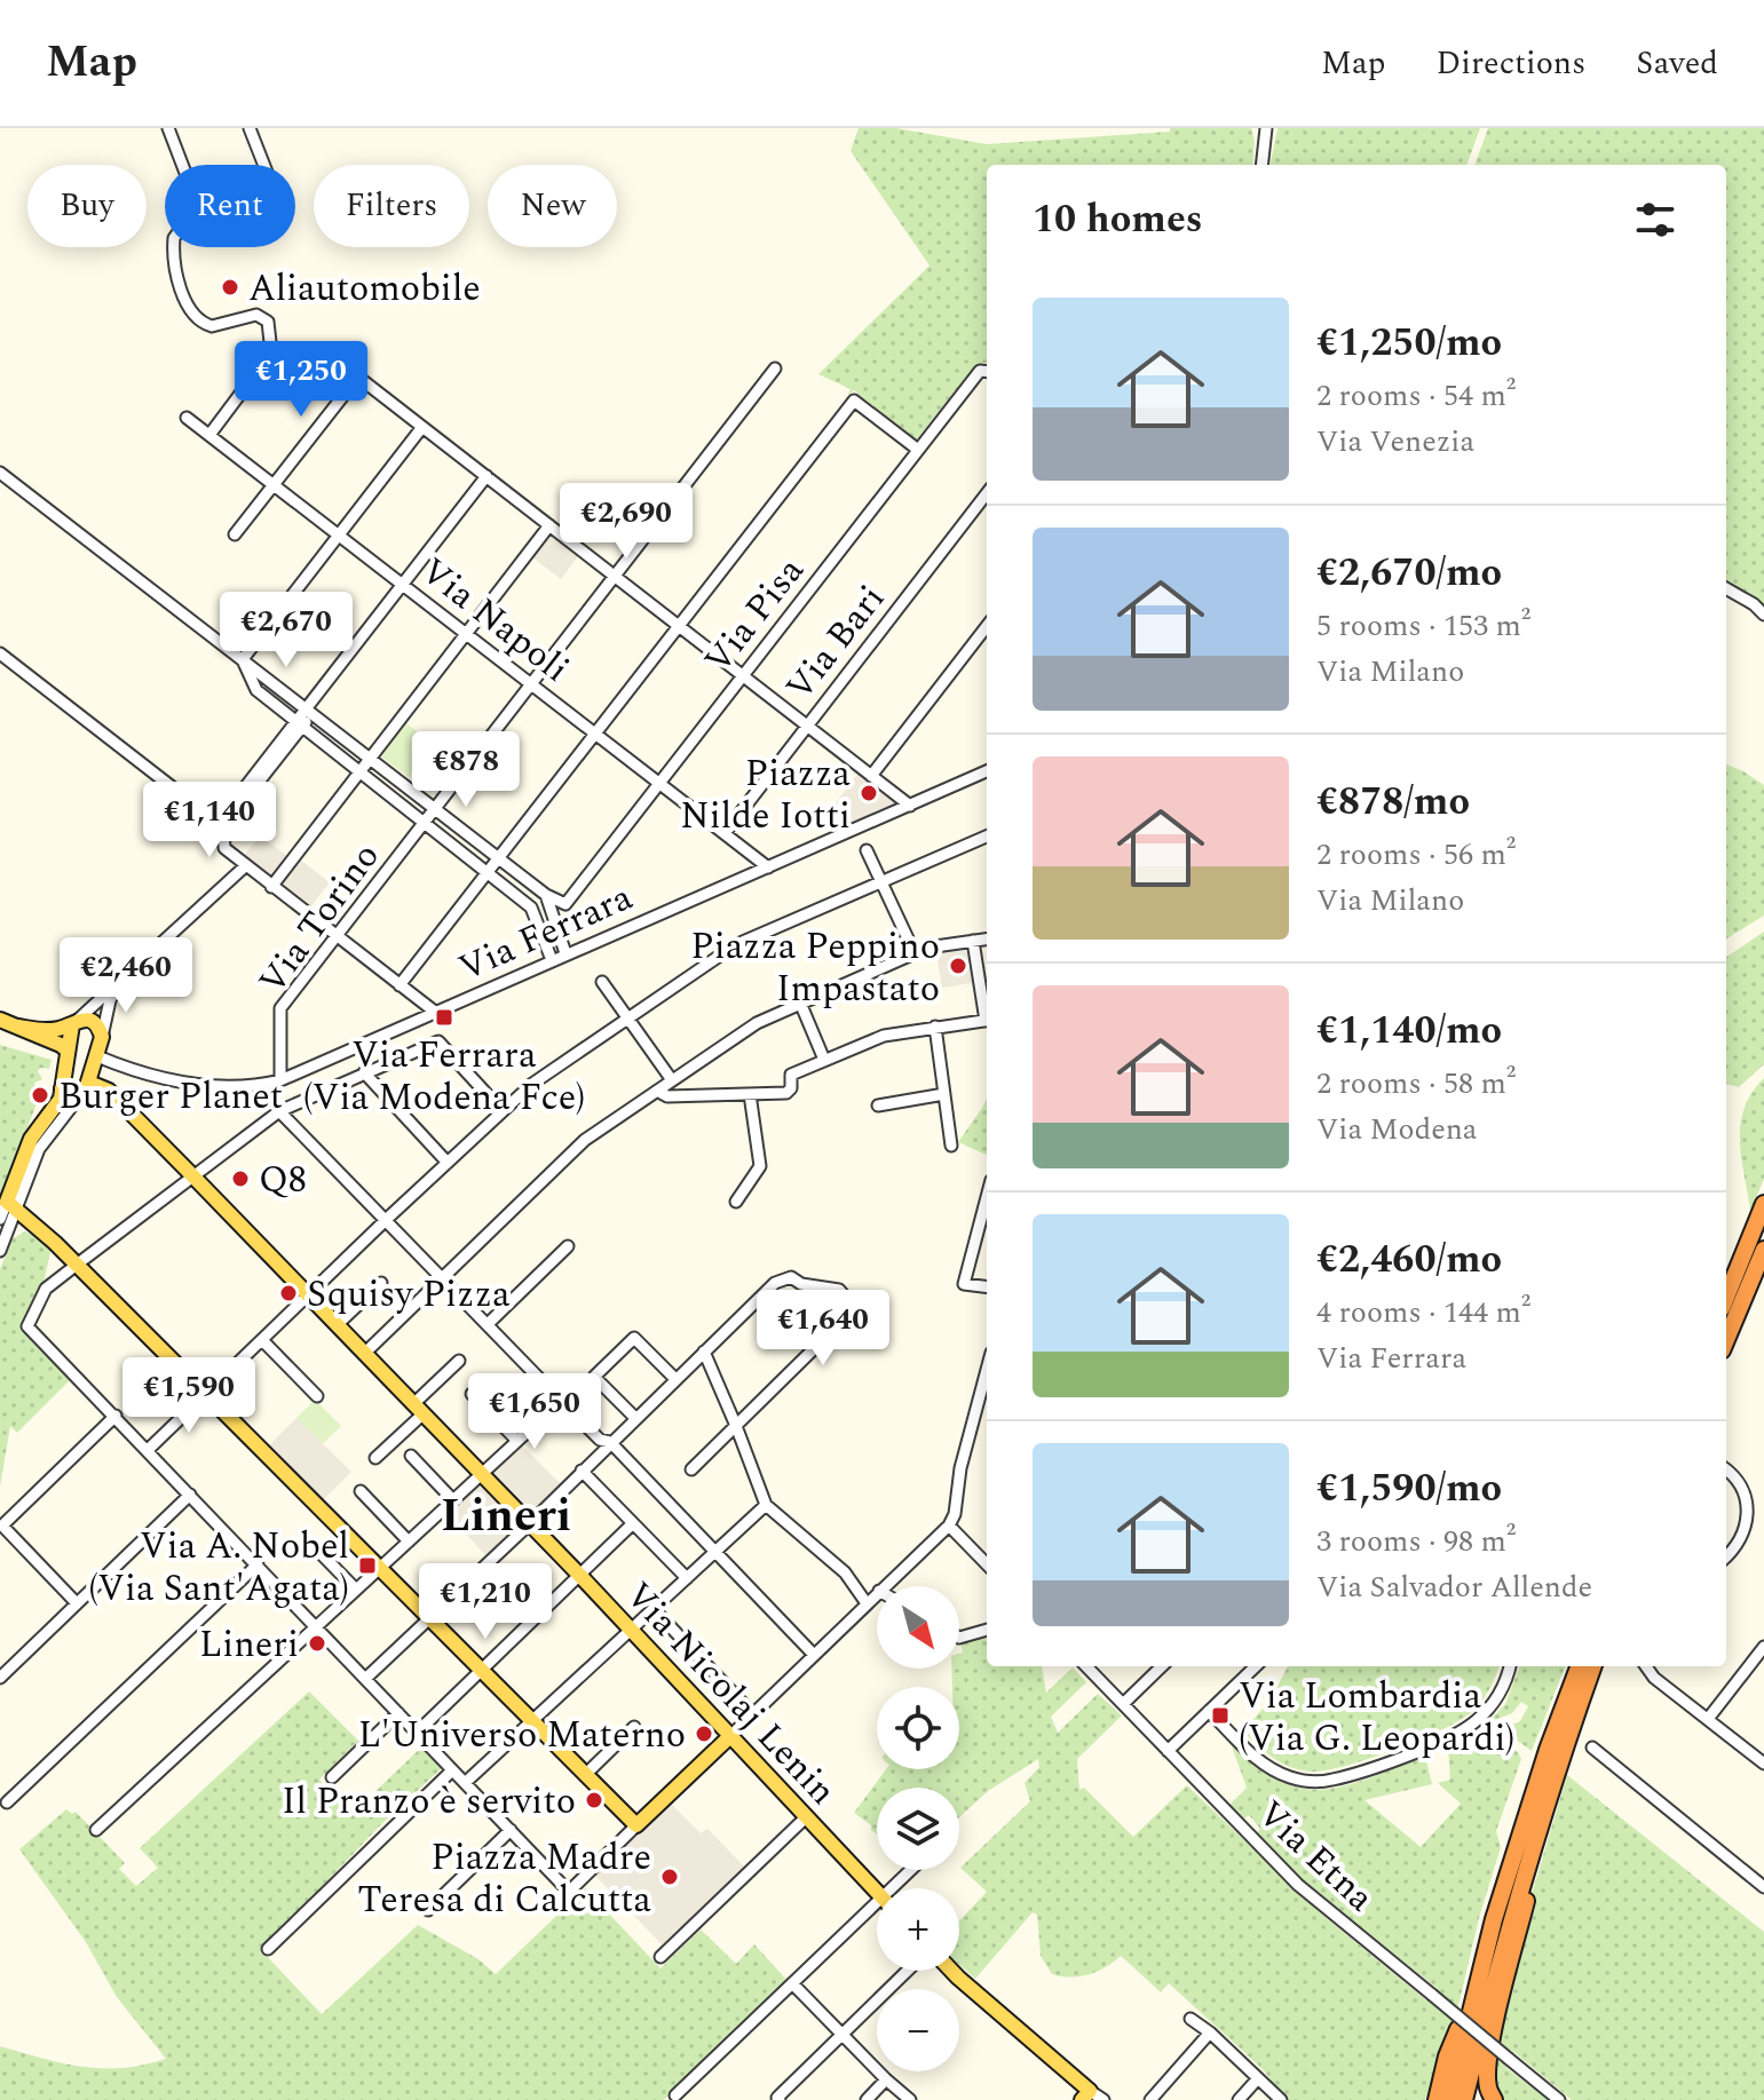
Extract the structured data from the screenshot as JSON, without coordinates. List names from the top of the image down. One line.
{"streets":{"main road":["Via Nicolaj Lenin"],"street":["Via Pisa","Via Napoli","Via Bari","Via Torino","Via Ferrara","Via Etna"]},"crossings":[["Via Pisa","Via Napoli"],["Via Napoli","Via Bari"],["Via Napoli","Via Torino"],["Via Napoli","Via Ferrara"],["Via Torino","Via Ferrara"]],"districts":["Lineri"],"places":{"other":["Aliautomobile","Piazza Nilde Iotti","Piazza Peppino Impastato","Burger Planet","Q8","Squisy Pizza","Lineri","L'Universo Materno","Il Pranzo è servito","Piazza Madre Teresa di Calcutta"],"transit":["Via Ferrara (Via Modena Fce)","Via A. Nobel (Via Sant'Agata)","Via Lombardia (Via G. Leopardi)"]},"north":"bottom right","page":{"header":"Map","nav":["Map","Directions","Saved"],"chip":["Buy","Rent","Filters","New"],"heading":"10 homes","list":[{"name":"€1,250/mo","note":"2 rooms · 54 m² · Via Venezia"},{"name":"€2,670/mo","note":"5 rooms · 153 m² · Via Milano"},{"name":"€878/mo","note":"2 rooms · 56 m² · Via Milano"},{"name":"€1,140/mo","note":"2 rooms · 58 m² · Via Modena"},{"name":"€2,460/mo","note":"4 rooms · 144 m² · Via Ferrara"},{"name":"€1,590/mo","note":"3 rooms · 98 m² · Via Salvador Allende"}],"price":["€1,250","€2,690","€2,670","€878","€1,140","€2,460","€1,640","€1,590","€1,650","€1,210"],"map_buttons":["+","−"]}}
